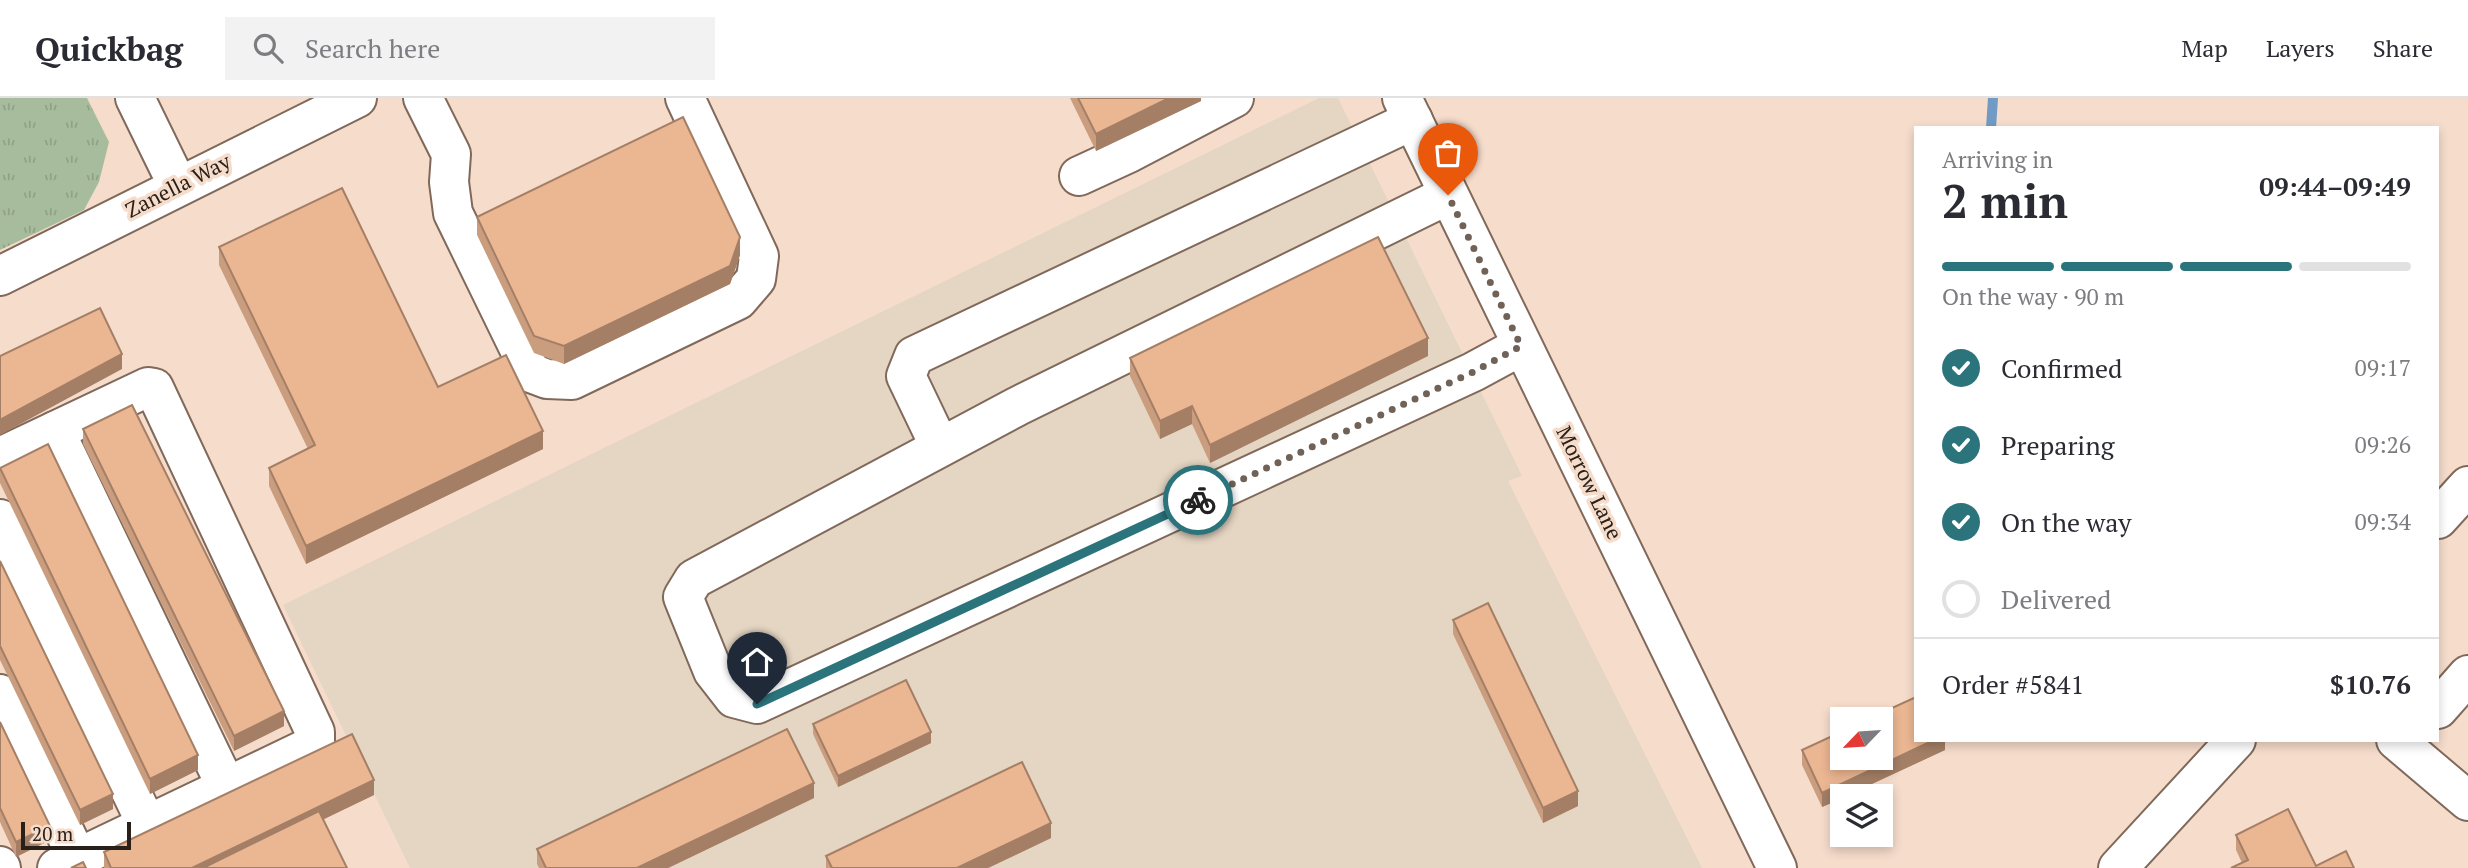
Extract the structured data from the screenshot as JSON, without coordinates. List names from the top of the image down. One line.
{"streets":{"street":["Zanella Way","Morrow Lane"]},"scale_bar":"20 m","north":"bottom left","page":{"header":"Quickbag","search":"Search here","nav":["Map","Layers","Share"],"heading":["2 min","Arriving in","09:44–09:49"],"panel":["Order #5841","$10.76"],"bar":"On the way · 90 m","list":[["Confirmed","09:17"],["Preparing","09:26"],["On the way","09:34"],"Delivered"],"scale":"20 m"}}
